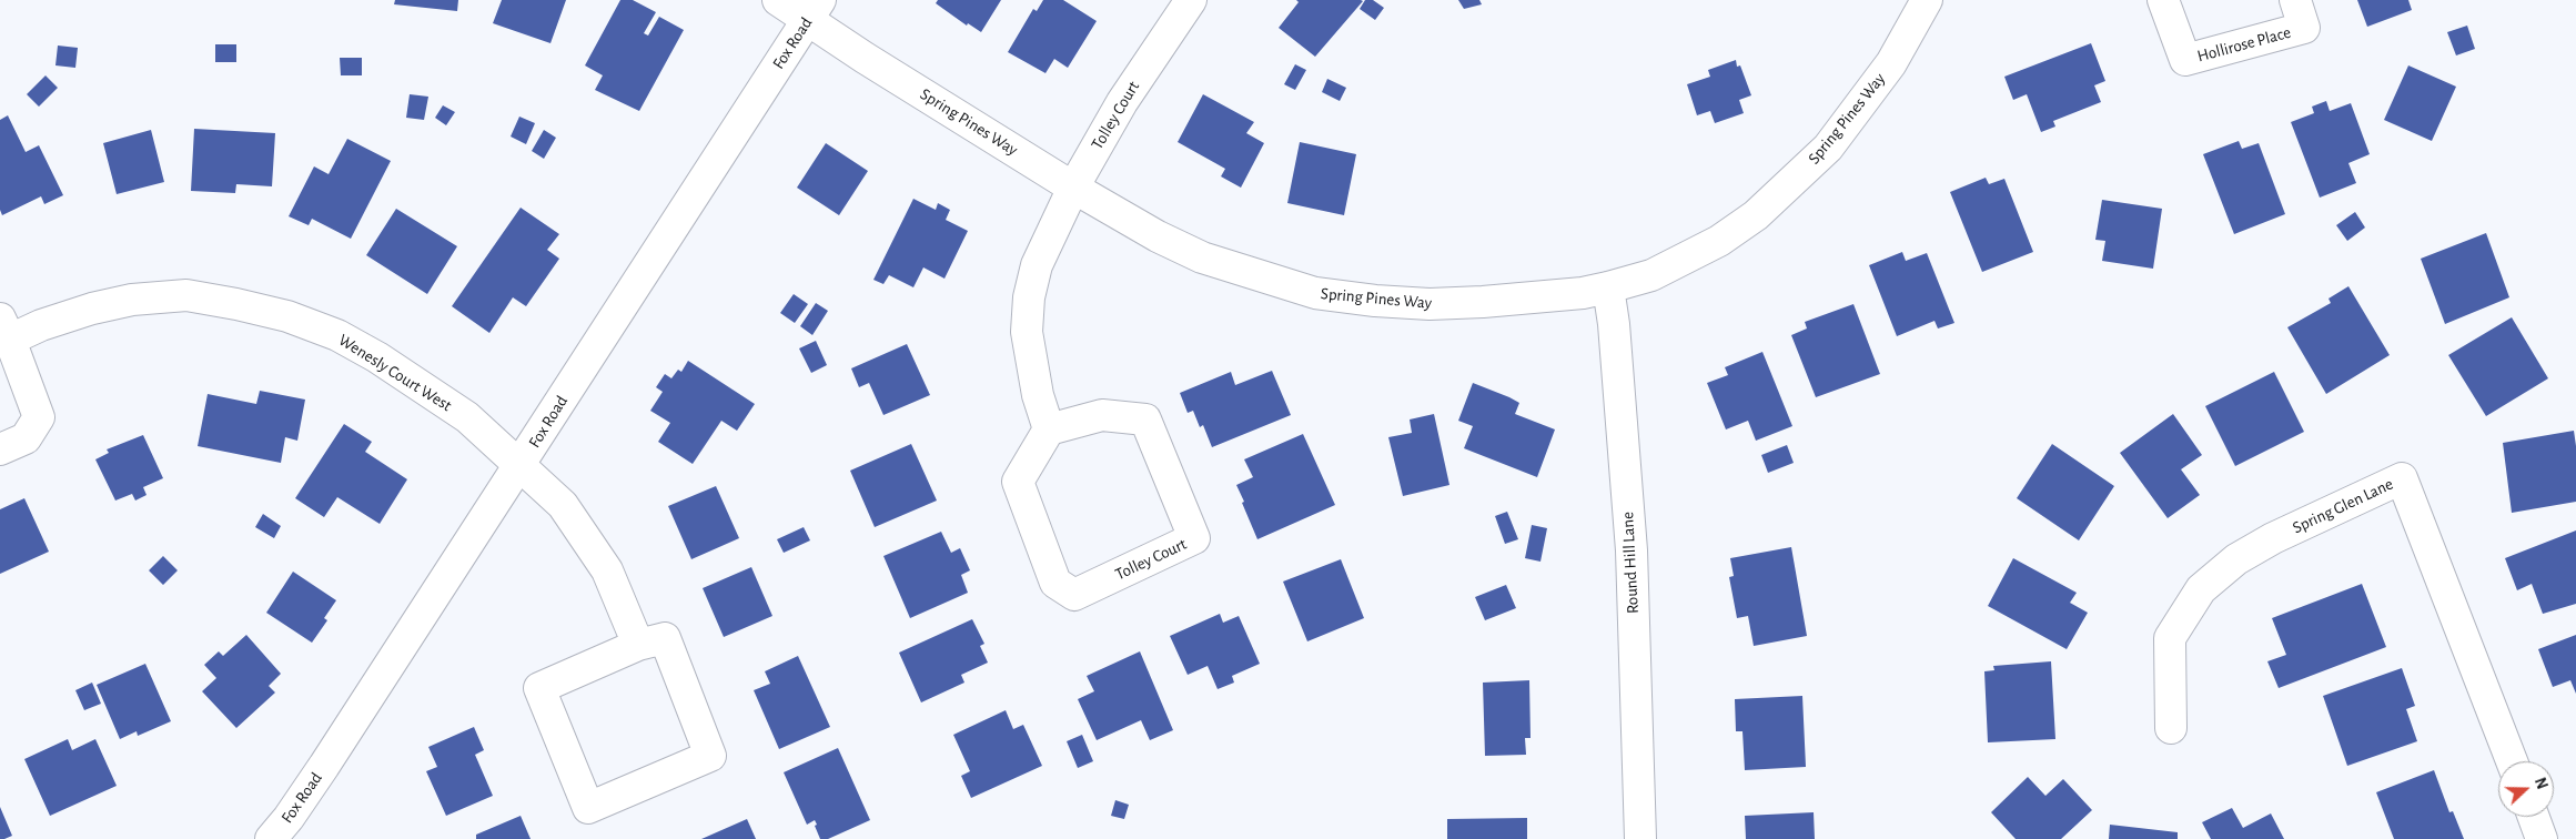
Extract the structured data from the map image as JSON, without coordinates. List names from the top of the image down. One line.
{"streets":{"street":["Fox Road","Hollirose Place","Tolley Court","Spring Pines Way","Wenesly Court West","Spring Glen Lane","Round Hill Lane"]},"crossings":[["Fox Road","Spring Pines Way"],["Fox Road","Wenesly Court West"],["Tolley Court","Spring Pines Way"],["Spring Pines Way","Round Hill Lane"]],"north":"right"}
